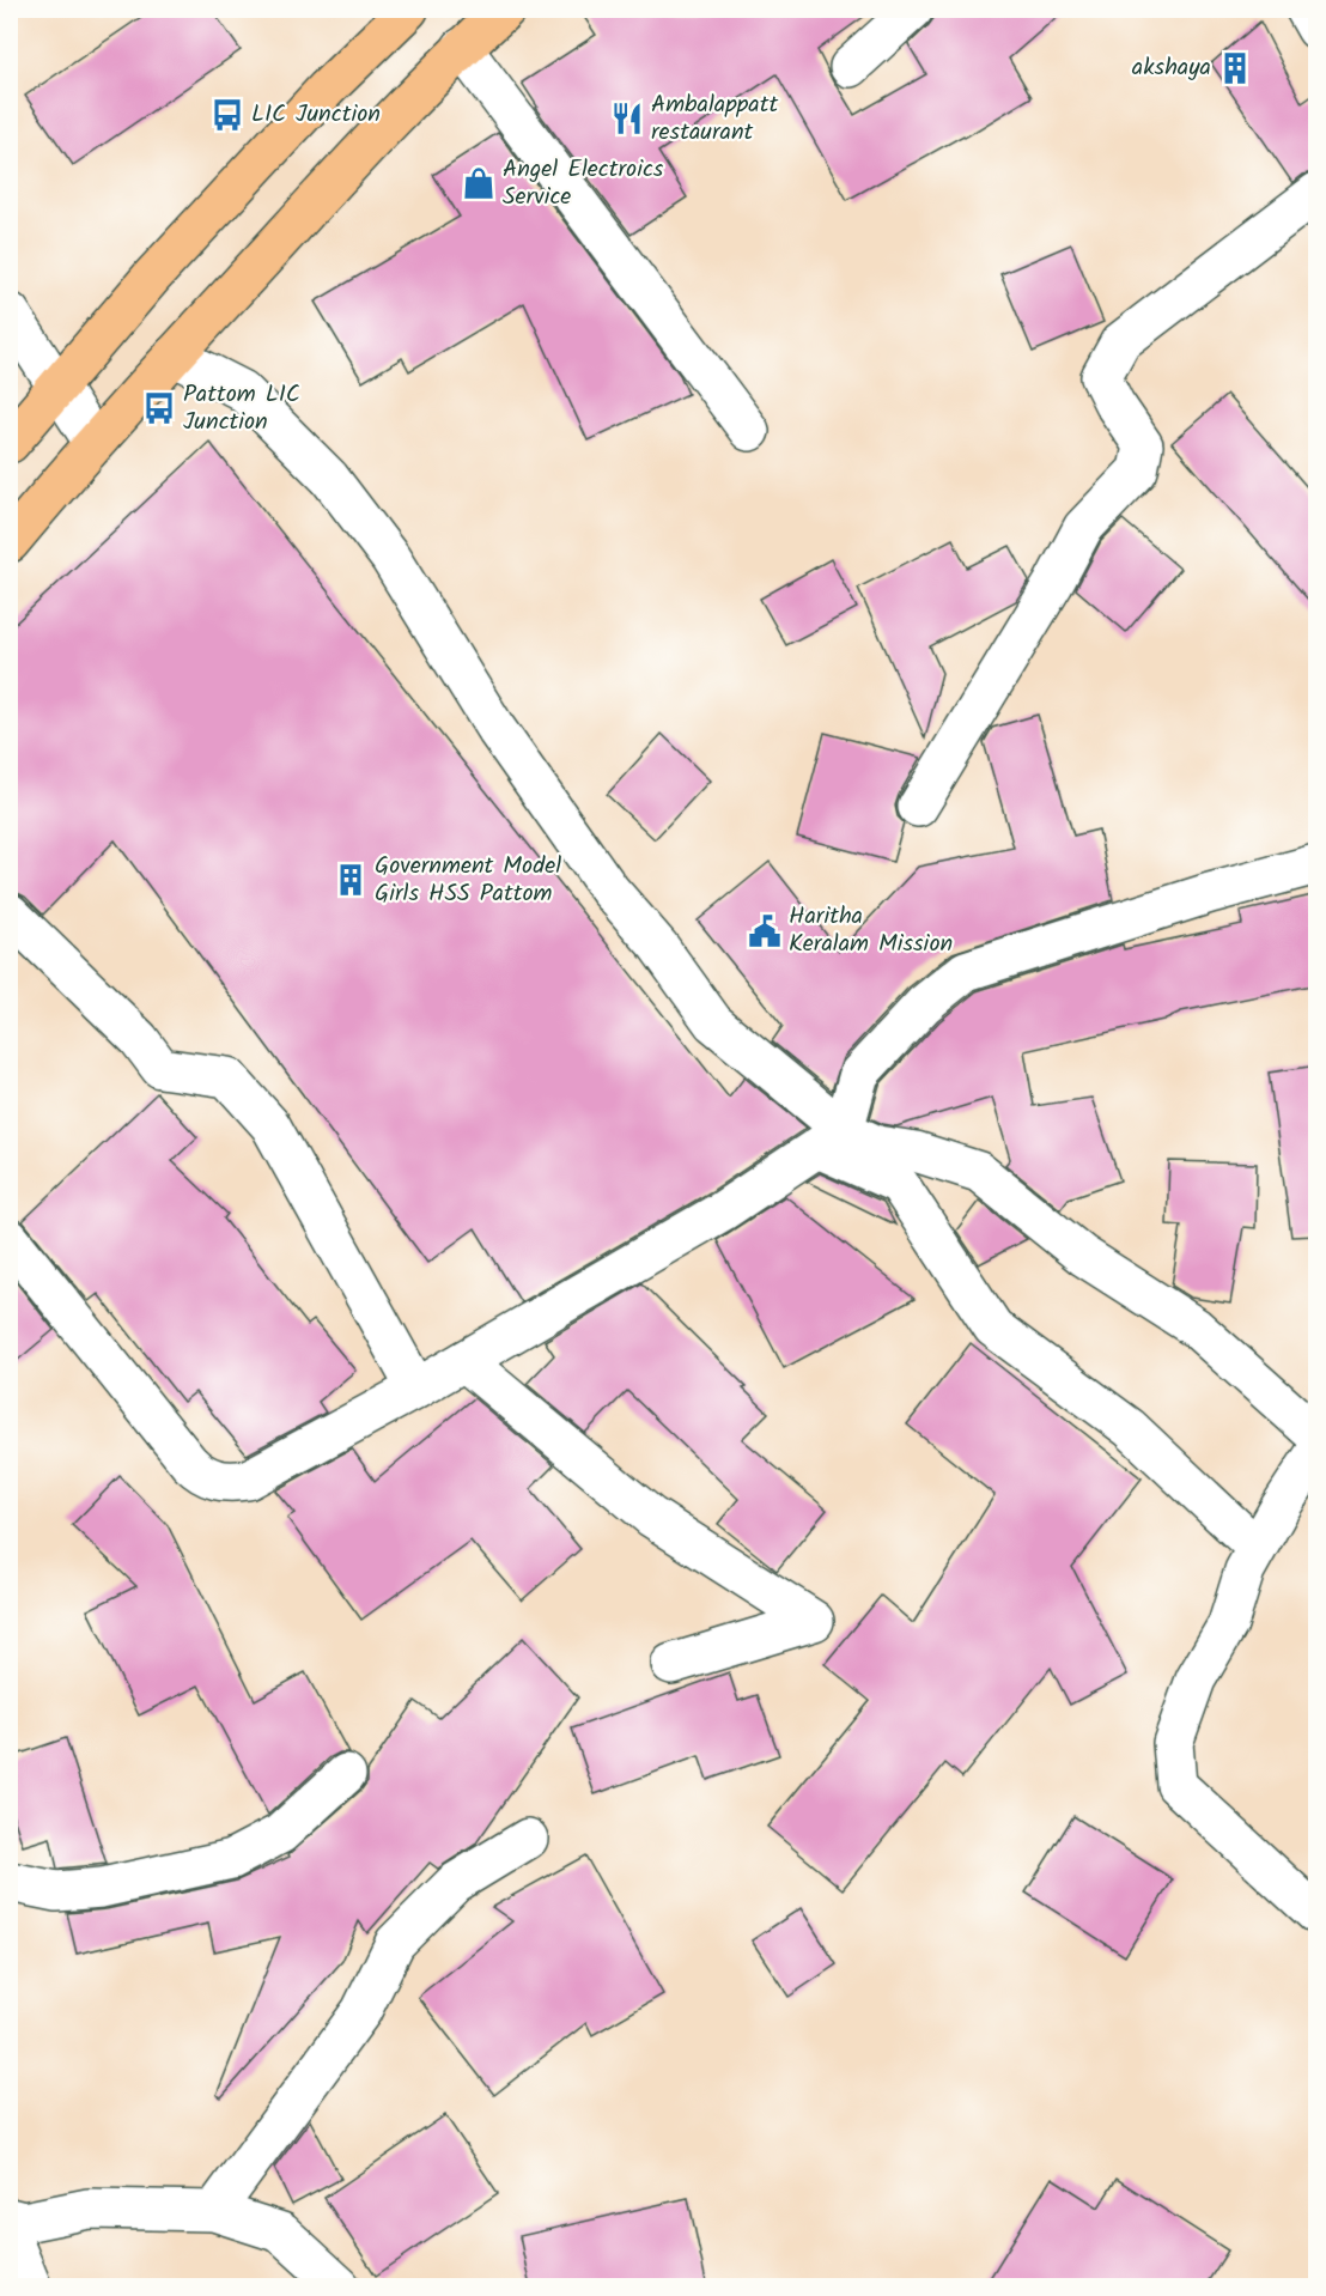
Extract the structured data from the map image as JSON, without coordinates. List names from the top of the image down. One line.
{"places":{"building":["akshaya","Government Model Girls HSS Pattom"],"bus stop":["LIC Junction","Pattom LIC Junction"],"restaurant":["Ambalappatt restaurant"],"shop":["Angel Electroics Service"],"public building":["Haritha Keralam Mission"]}}
